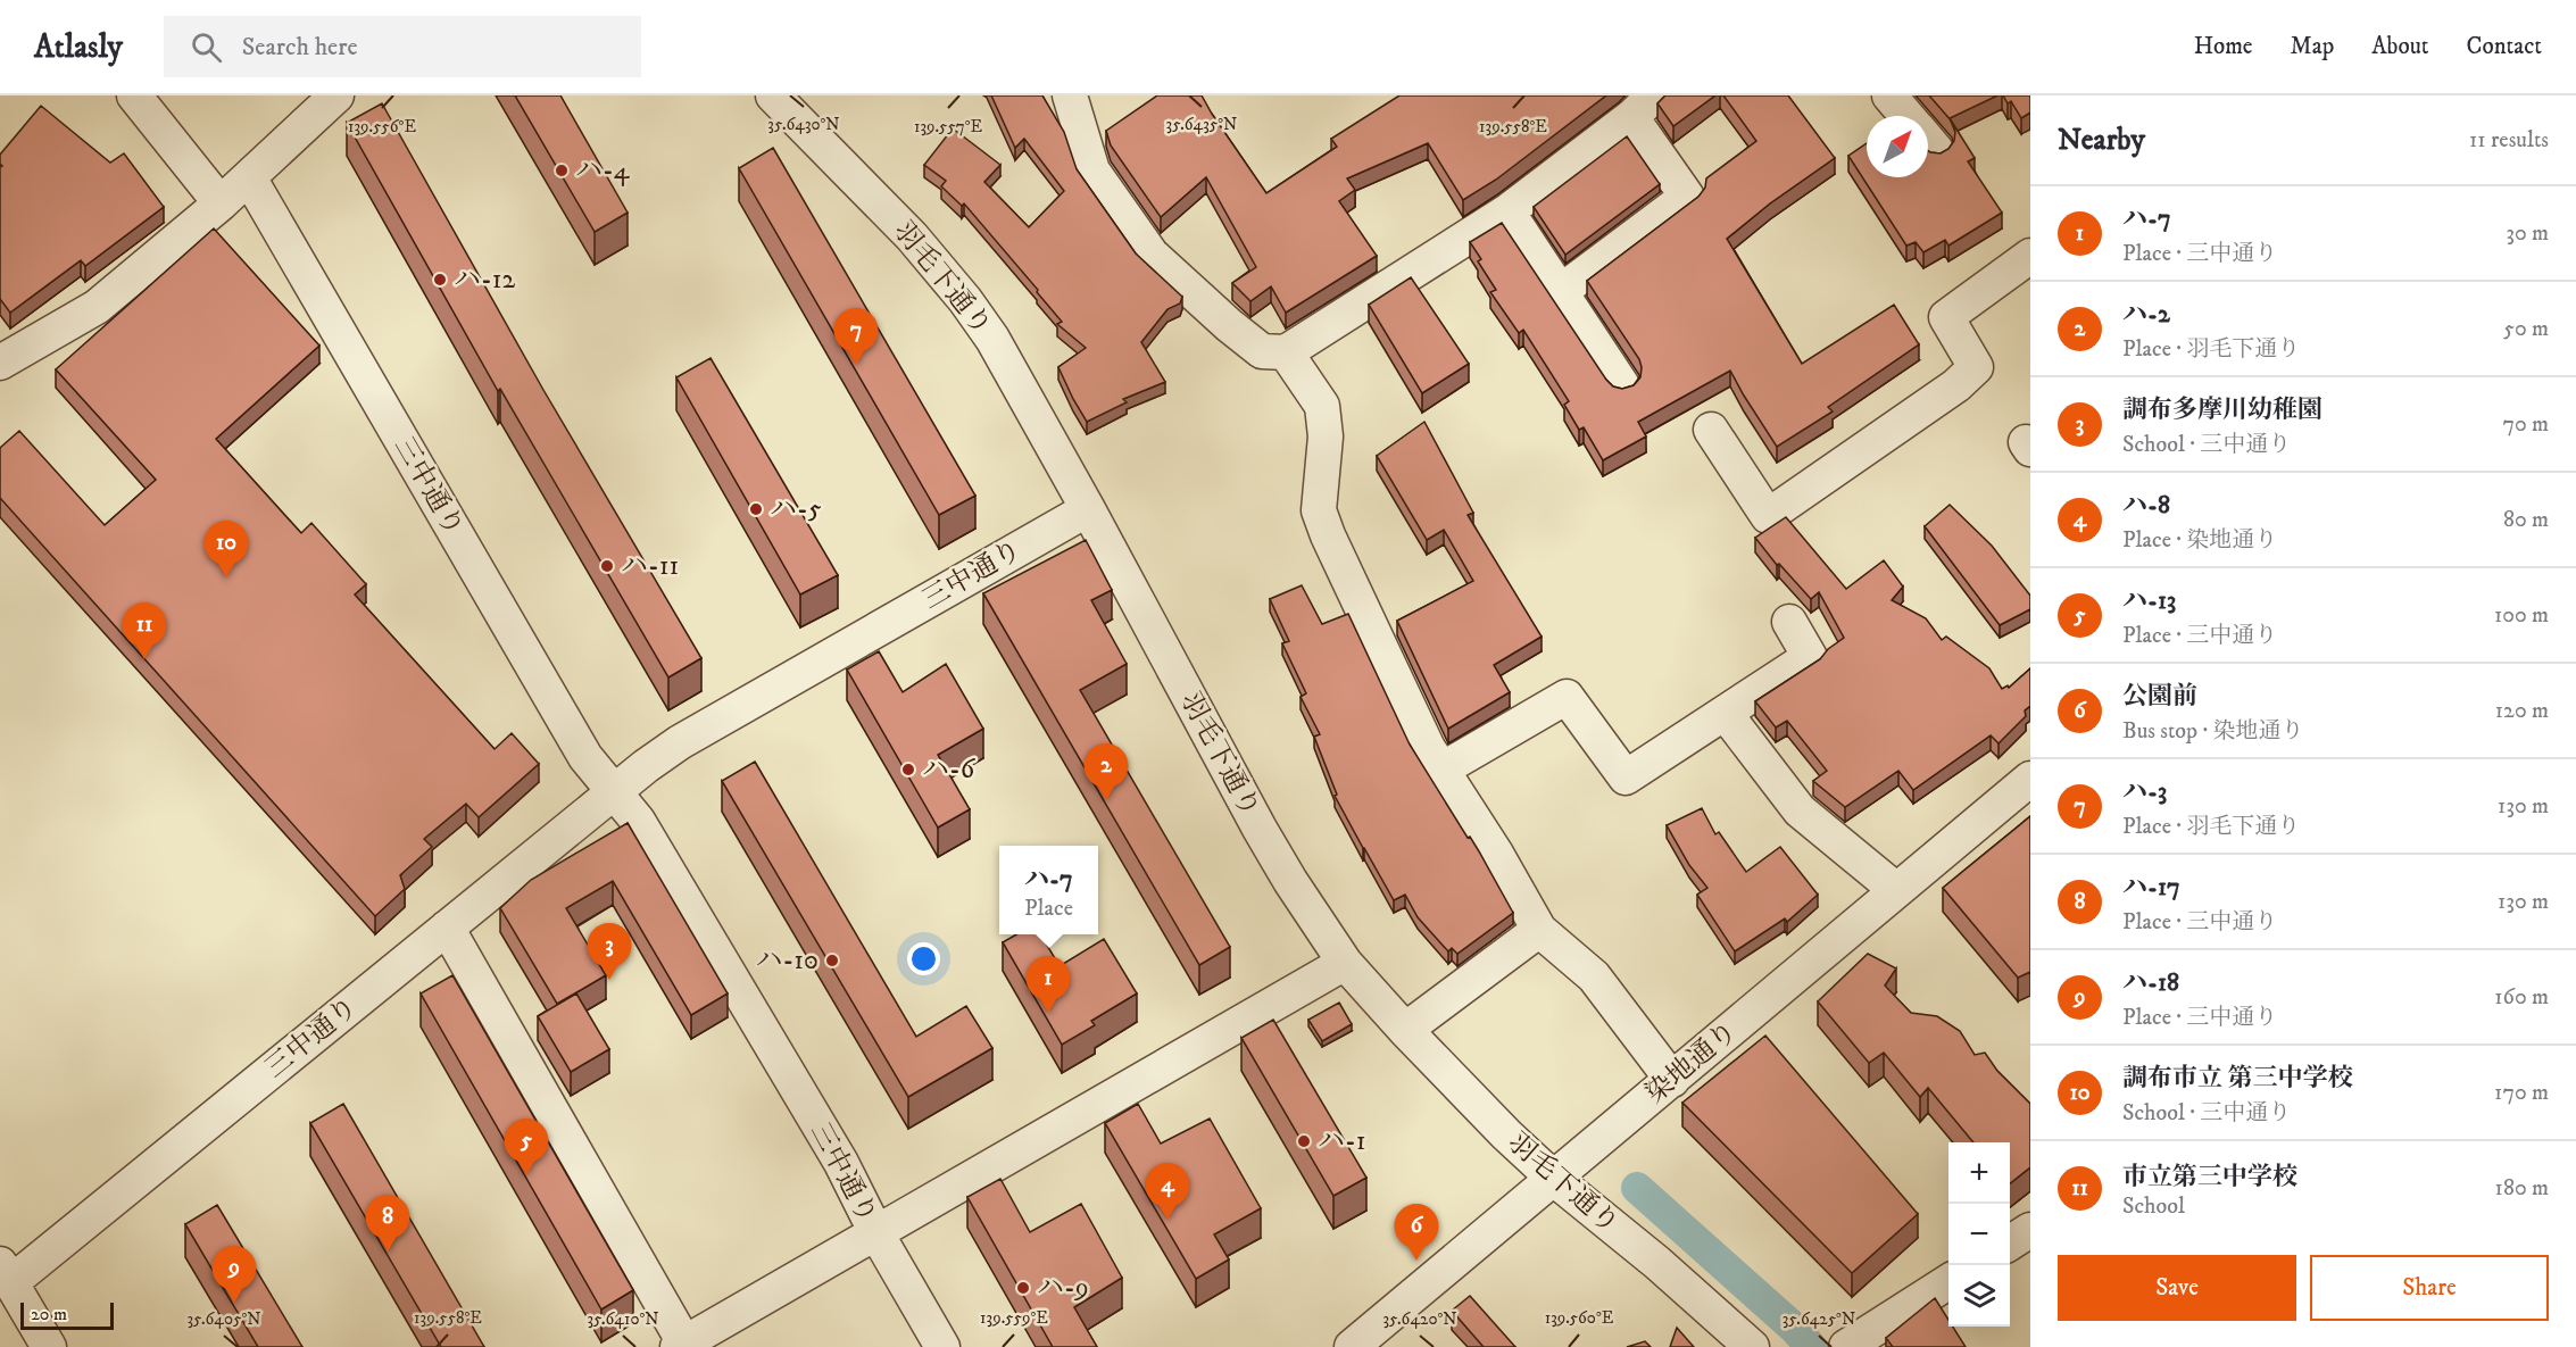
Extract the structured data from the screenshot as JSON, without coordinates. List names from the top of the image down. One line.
{"streets":{"street":["羽毛下通り","三中通り","染地通り"]},"crossings":[["羽毛下通り","三中通り"],["羽毛下通り","染地通り"]],"places":["ハ-4","ハ-12","ハ-5","ハ-11","ハ-6","ハ-10","ハ-1","ハ-9"],"scale_bar":"20 m","north":"top right","page":{"header":"Atlasly","search":"Search here","nav":["Home","Map","About","Contact"],"heading":["Nearby","11 results"],"list":[{"mark":"1","name":"ハ-7","note":"Place · 三中通り","value":"30 m"},{"mark":"2","name":"ハ-2","note":"Place · 羽毛下通り","value":"50 m"},{"mark":"3","name":"調布多摩川幼稚園","note":"School · 三中通り","value":"70 m"},{"mark":"4","name":"ハ-8","note":"Place · 染地通り","value":"80 m"},{"mark":"5","name":"ハ-13","note":"Place · 三中通り","value":"100 m"},{"mark":"6","name":"公園前","note":"Bus stop · 染地通り","value":"120 m"},{"mark":"7","name":"ハ-3","note":"Place · 羽毛下通り","value":"130 m"},{"mark":"8","name":"ハ-17","note":"Place · 三中通り","value":"130 m"},{"mark":"9","name":"ハ-18","note":"Place · 三中通り","value":"160 m"},{"mark":"10","name":"調布市立 第三中学校","note":"School · 三中通り","value":"170 m"},{"mark":"11","name":"市立第三中学校","note":"School","value":"180 m"}],"pins":["7","10","11","2","3","1","5","4","8","6","9"],"popup":["ハ-7","Place"],"map_buttons":["+","−"],"buttons":["Save","Share"],"scale":"20 m"},"coordinates":["35.6430°N","35.6435°N","139.556°E","139.557°E","139.558°E","139.559°E","139.560°E","35.6405°N","35.6410°N","35.6420°N","35.6425°N"]}
